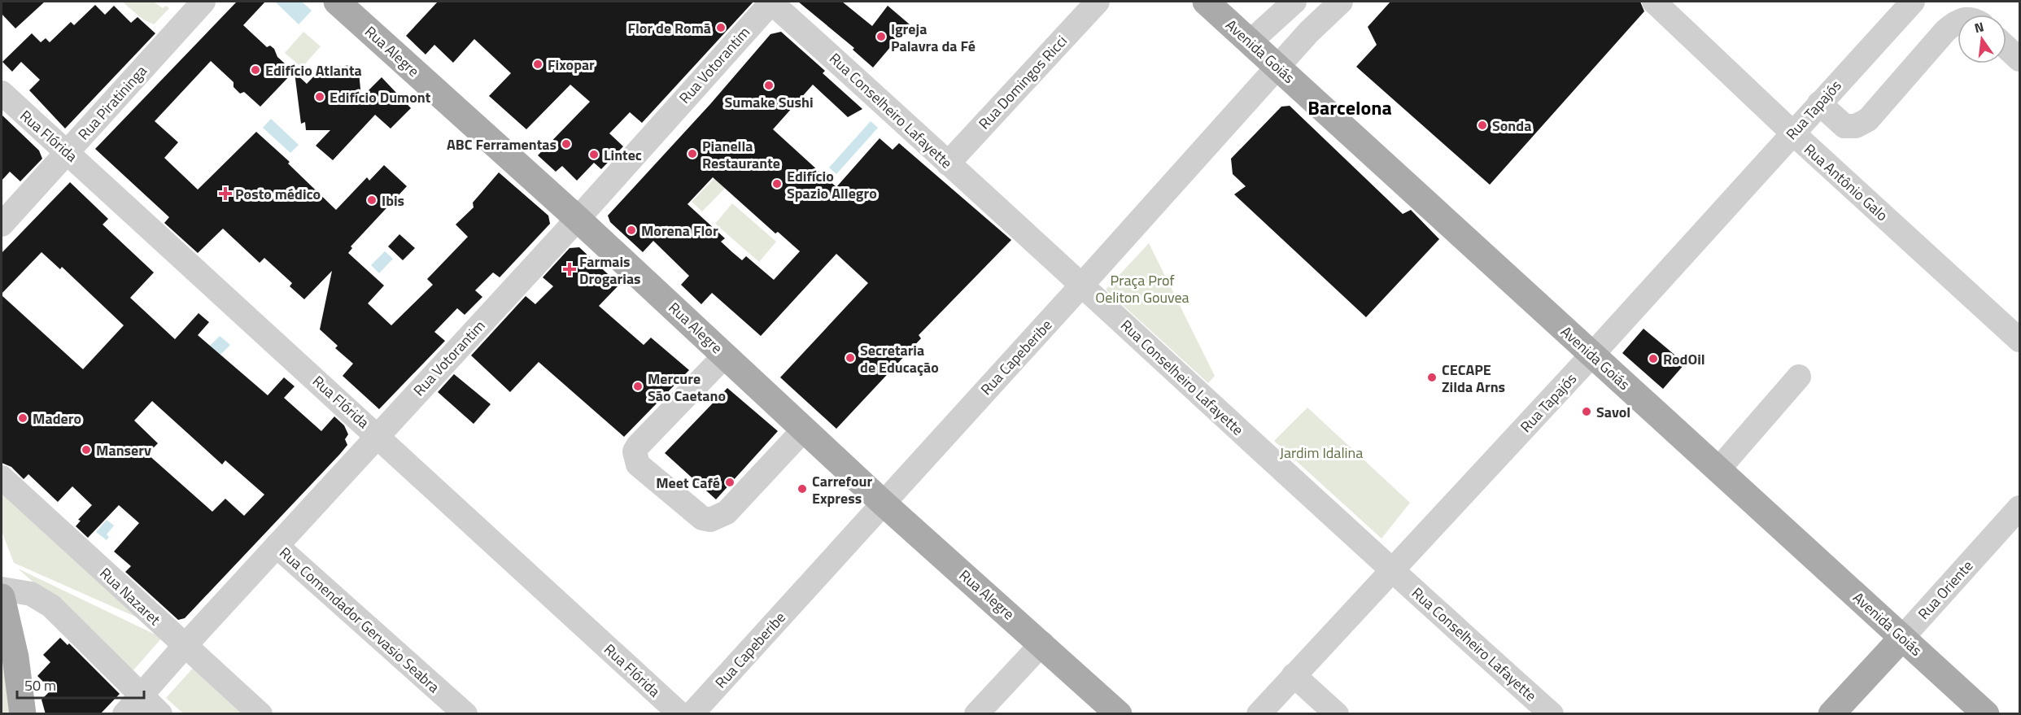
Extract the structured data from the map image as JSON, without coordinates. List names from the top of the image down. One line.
{"streets":{"main road":["Rua Alegre","Avenida Goiás","Rua Oriente"],"street":["Rua Votorantim","Rua Domingos Ricci","Rua Piratininga","Rua Tapajós","Rua Conselheiro Lafayette","Rua Flórida","Rua Antônio Galo","Rua Capeberibe","Rua Nazaret","Rua Comendador Gervasio Seabra"]},"crossings":[["Rua Alegre","Rua Votorantim"],["Rua Alegre","Rua Capeberibe"],["Avenida Goiás","Rua Tapajós"],["Avenida Goiás","Rua Capeberibe"],["Avenida Goiás","Rua Oriente"],["Rua Votorantim","Rua Conselheiro Lafayette"],["Rua Votorantim","Rua Flórida"],["Rua Votorantim","Rua Nazaret"],["Rua Votorantim","Rua Comendador Gervasio Seabra"],["Rua Domingos Ricci","Rua Conselheiro Lafayette"],["Rua Piratininga","Rua Flórida"],["Rua Tapajós","Rua Conselheiro Lafayette"],["Rua Tapajós","Rua Antônio Galo"],["Rua Conselheiro Lafayette","Rua Capeberibe"]],"districts":["Barcelona"],"parks":["Praça Prof Oeliton Gouvea","Jardim Idalina"],"places":{"other":["Flor de Romã","Igreja Palavra da Fé","Fixopar","Edifício Atlanta","Sumake Sushi","Edifício Dumont","Sonda","ABC Ferramentas","Pianella Restaurante","Lintec","Edifício Spazio Allegro","Ibis","Morena Flor","Secretaria de Educação","RodOil","CECAPE Zilda Arns","Mercure São Caetano","Savol","Madero","Manserv","Meet Café","Carrefour Express"],"health":["Posto médico","Farmais Drogarias"]},"scale_bar":"50 m","north":"top"}
